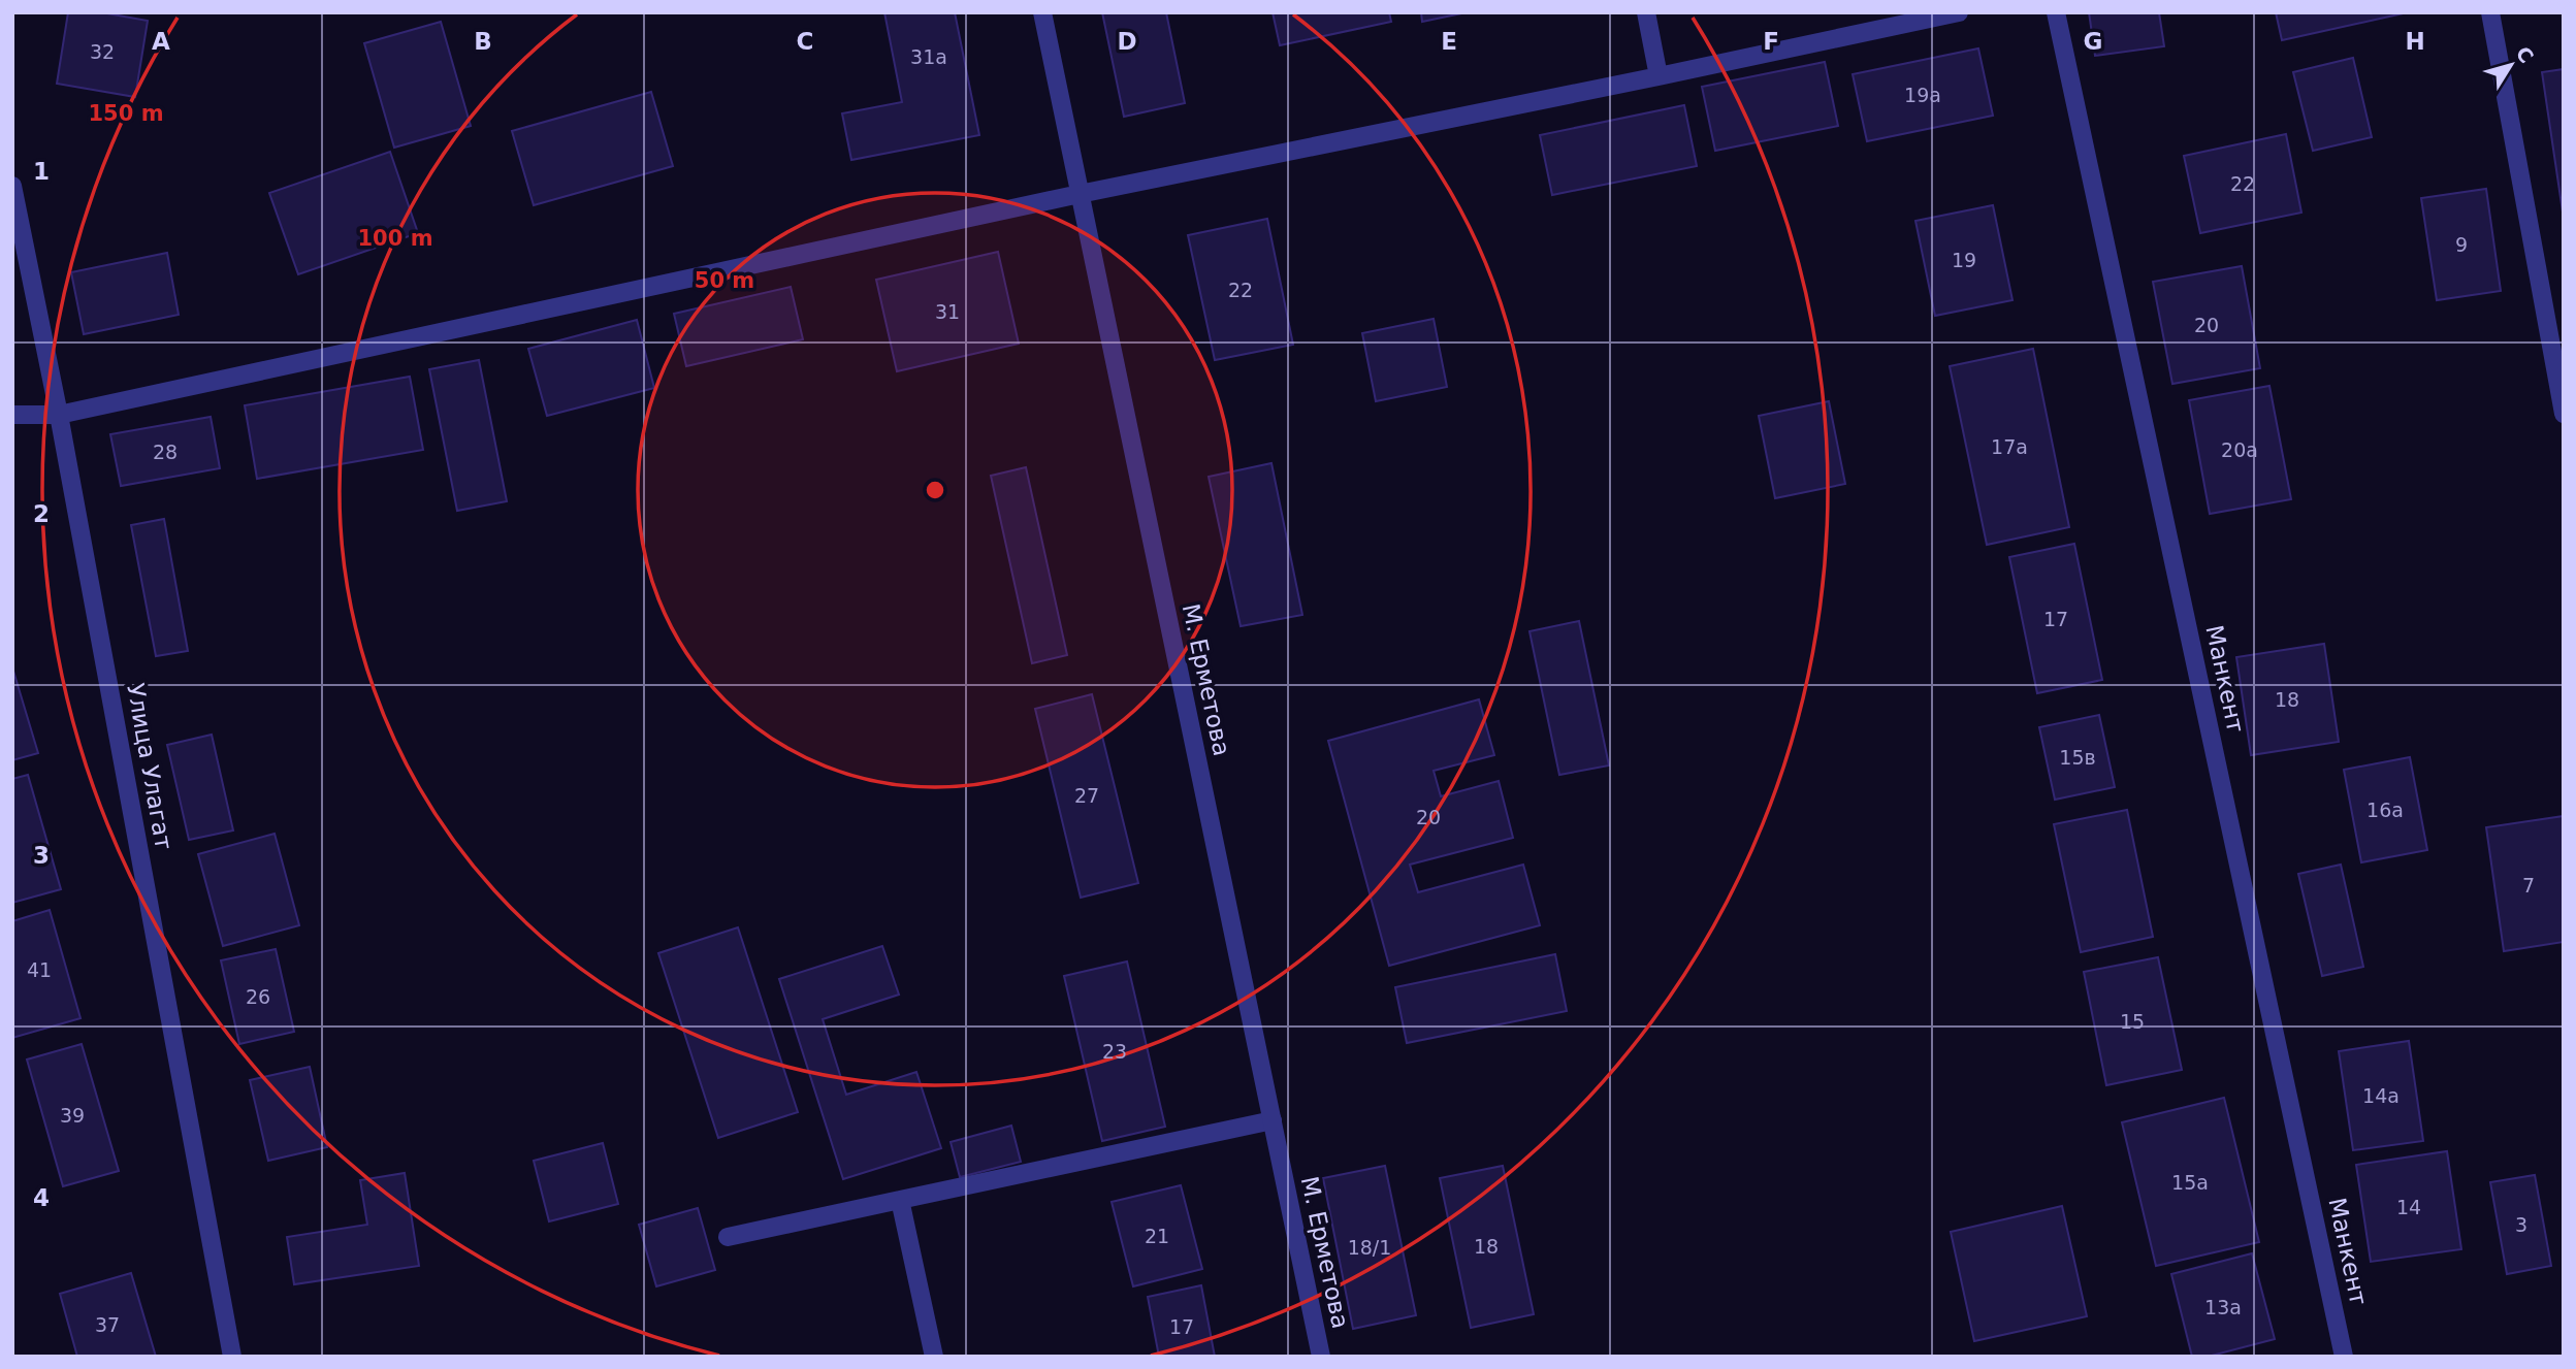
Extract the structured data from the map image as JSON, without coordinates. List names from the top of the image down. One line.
{"streets":{"street":["Манкент","М. Ерметова","Улица Улагат"]},"house_numbers":["32","31а","19а","22","9","19","22","31","20","17а","20а","28","17","18","15в","27","16а","20","7","41","26","15","23","14а","39","15а","14","3","21","18","18/1","13а","37","17"],"north":"top right","grid":{"columns":["A","B","C","D","E","F","G","H"],"rows":["1","2","3","4"]},"rings":["150 m","100 m","50 m"]}
